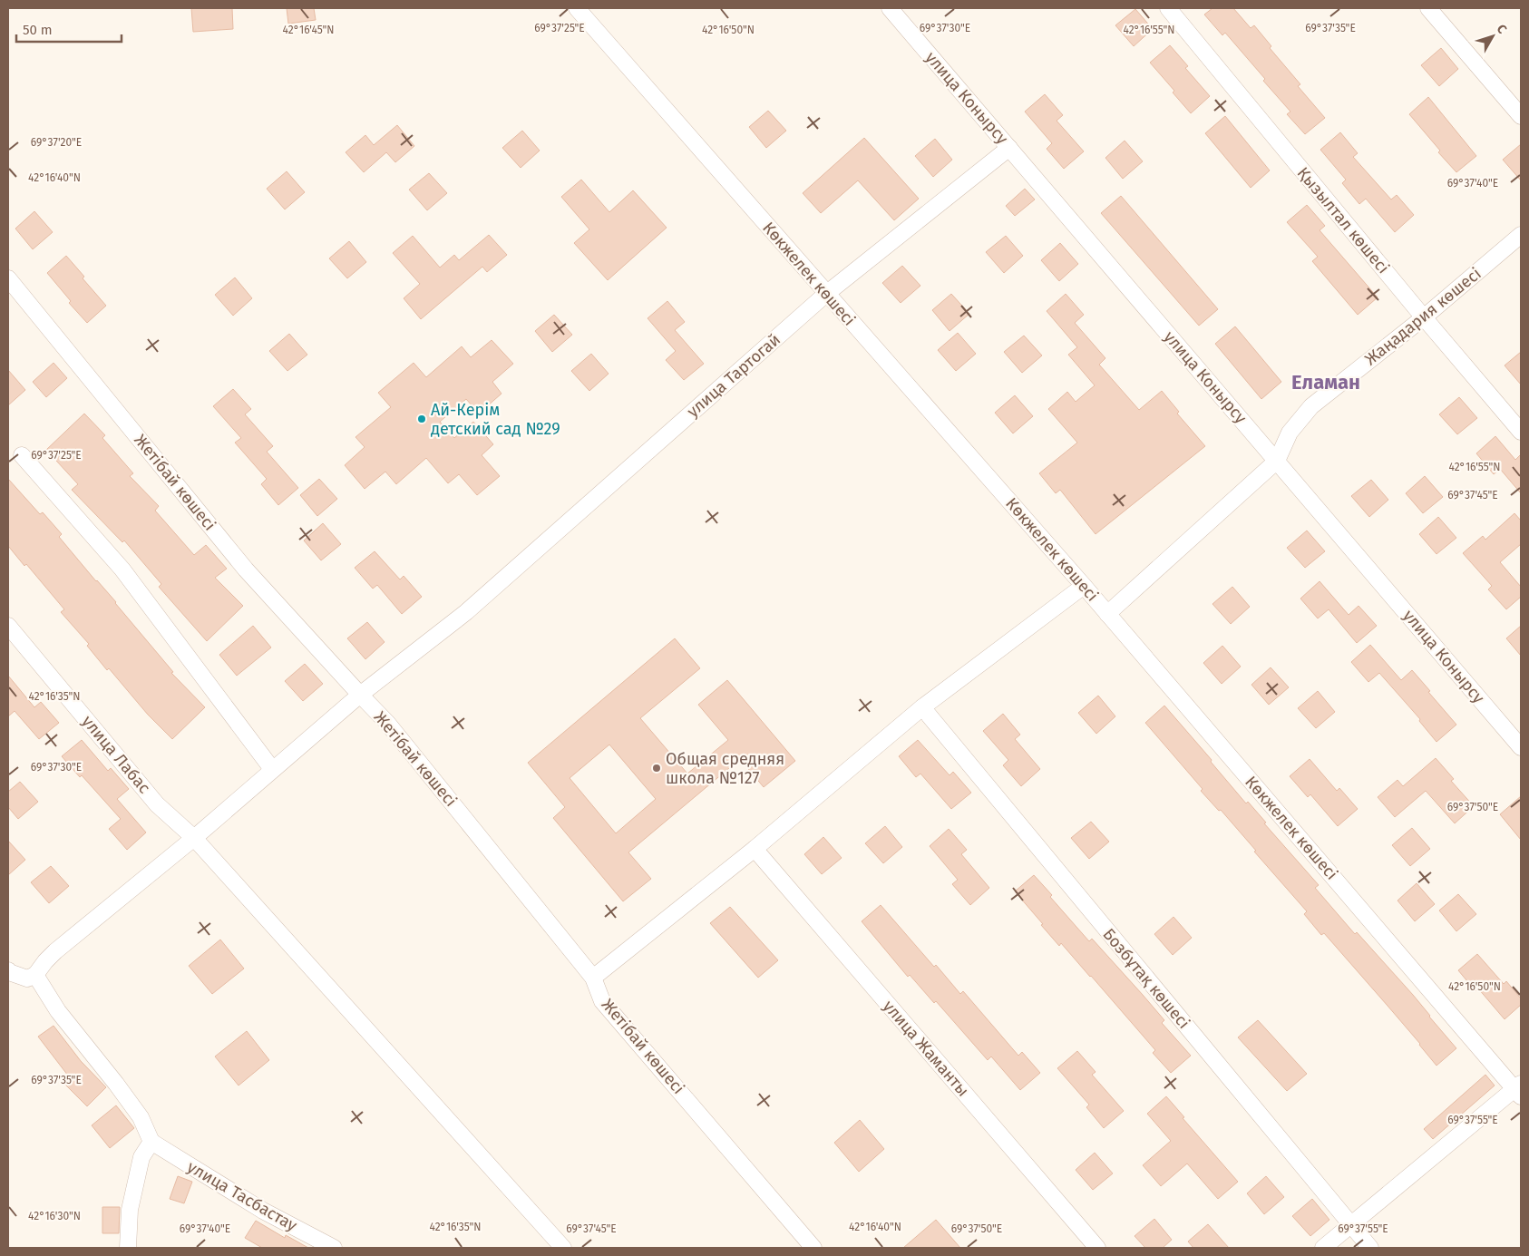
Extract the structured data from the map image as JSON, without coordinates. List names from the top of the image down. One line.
{"streets":{"street":["улица Конырсу","Қызылтал көшесі","Көкжелек көшесі","Жаңадария көшесі","улица Тартогай","Жетібай көшесі","улица Лабас","Бозбұтақ көшесі","улица Жаманты","улица Тасбастау"]},"crossings":[["улица Конырсу","Жаңадария көшесі"],["улица Конырсу","улица Тартогай"],["Қызылтал көшесі","Жаңадария көшесі"],["Көкжелек көшесі","улица Тартогай"],["улица Тартогай","Жетібай көшесі"],["улица Тартогай","улица Лабас"]],"districts":["Еламан"],"places":["Ай-Керім детский сад №29","Общая средняя школа №127"],"scale_bar":"50 m","north":"top right","coordinates":["69°37'25\"E","69°37'30\"E","69°37'35\"E","42°16'45\"N","42°16'50\"N","42°16'55\"N","69°37'20\"E","42°16'40\"N","69°37'40\"E","69°37'45\"E","42°16'35\"N","69°37'50\"E","69°37'55\"E","42°16'30\"N"]}
